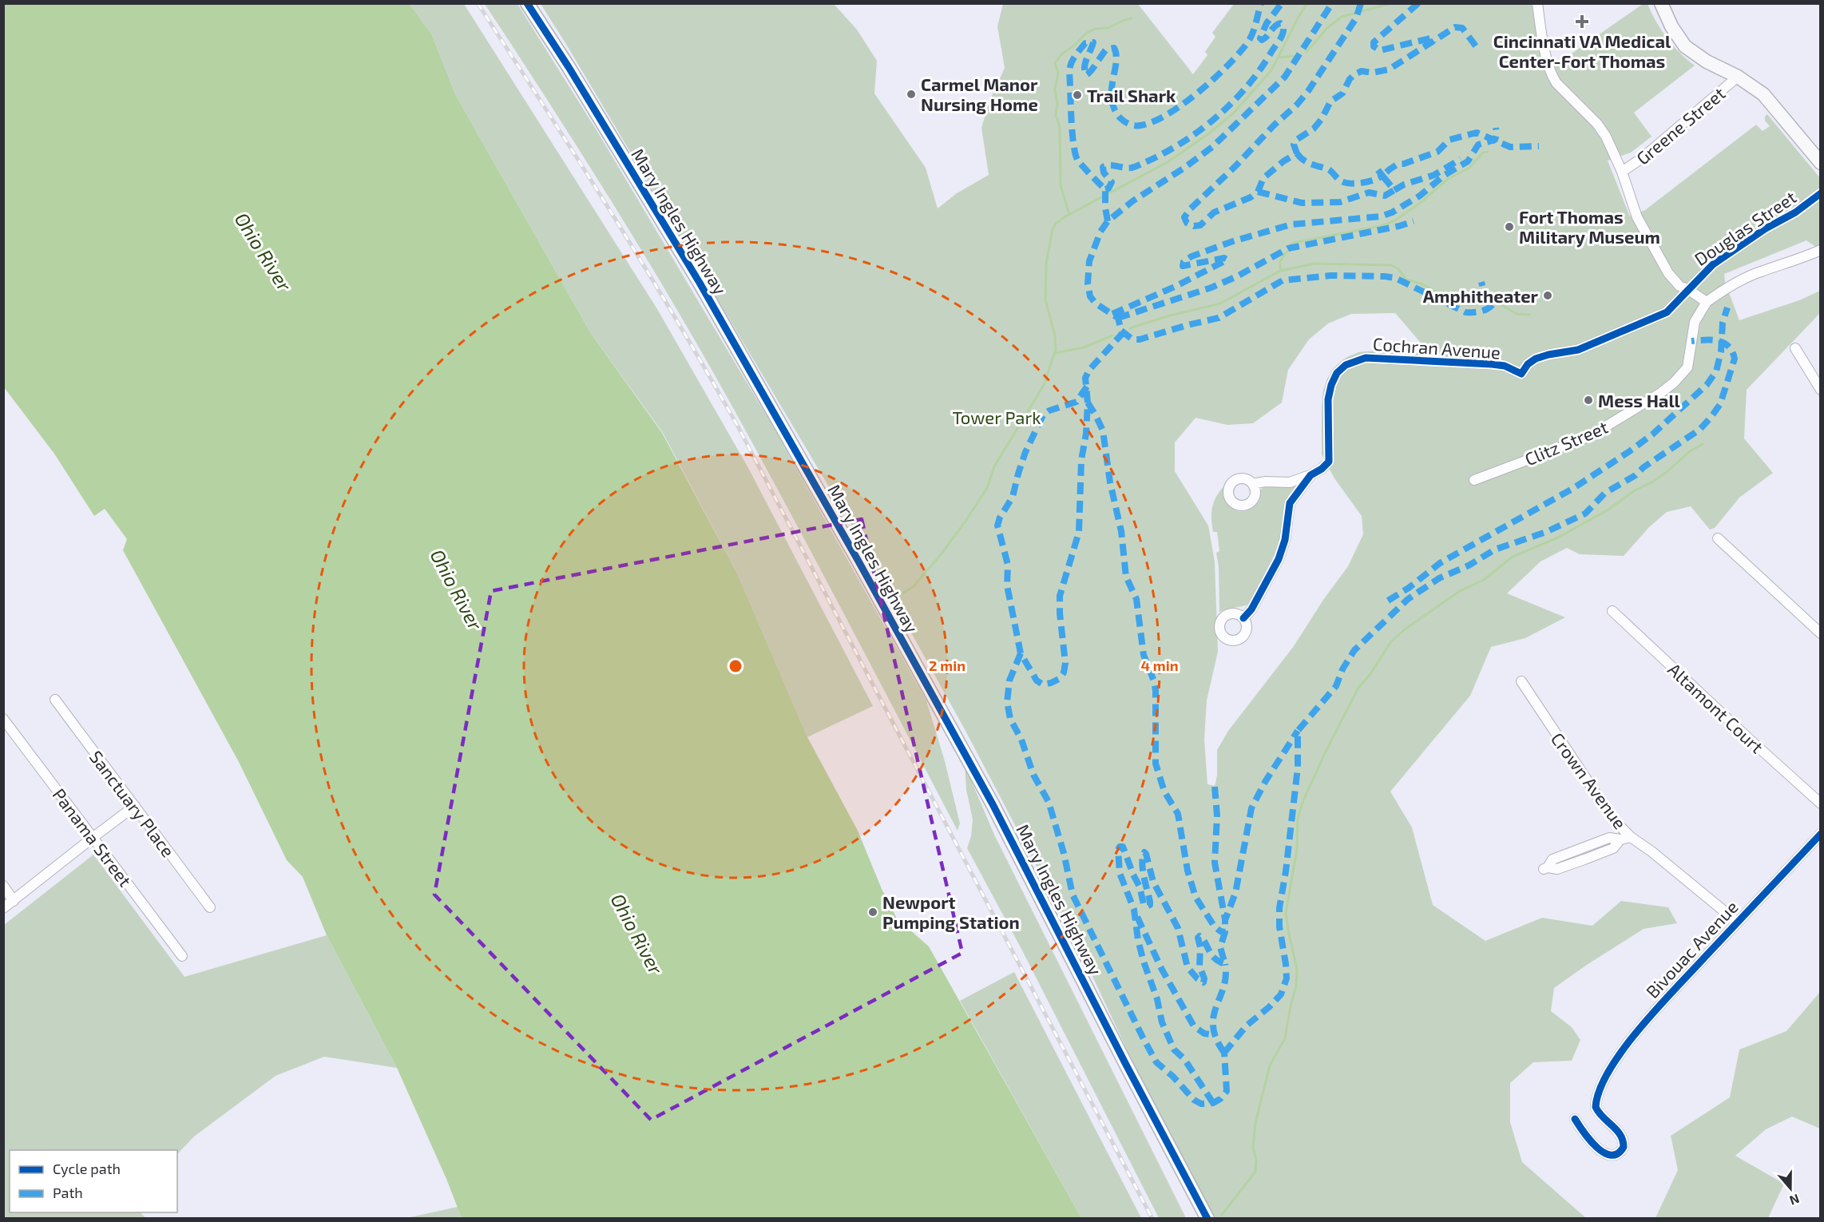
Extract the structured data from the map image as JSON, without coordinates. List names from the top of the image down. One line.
{"streets":{"street":["Greene Street","Mary Ingles Highway","Douglas Street","Cochran Avenue","Clitz Street","Altamont Court","Crown Avenue","Sanctuary Place","Panama Street","Bivouac Avenue"]},"crossings":[["Douglas Street","Cochran Avenue"],["Crown Avenue","Bivouac Avenue"]],"water":["Ohio River"],"parks":["Tower Park"],"places":{"health":["Cincinnati VA Medical Center-Fort Thomas"],"other":["Carmel Manor Nursing Home","Trail Shark","Fort Thomas Military Museum","Amphitheater","Mess Hall","Newport Pumping Station"]},"legend":["Cycle path","Path"],"north":"bottom","rings":["2 min","4 min"]}
